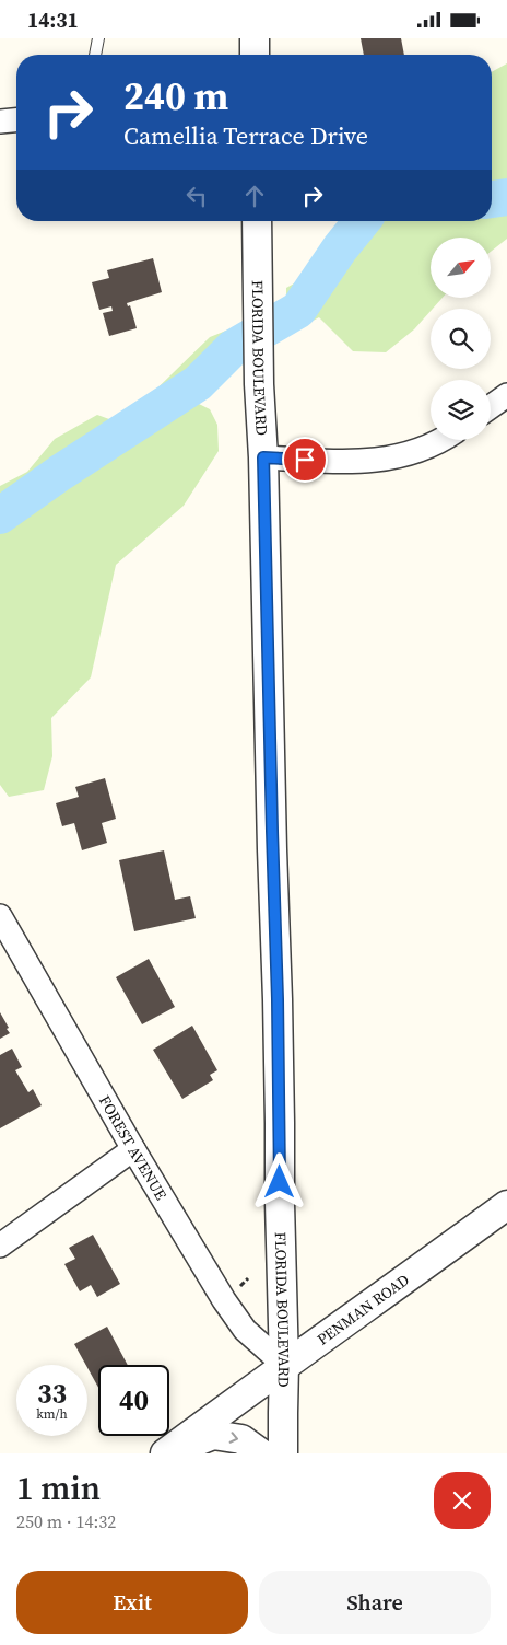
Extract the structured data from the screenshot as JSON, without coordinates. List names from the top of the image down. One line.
{"streets":{"street":["FLORIDA BOULEVARD","FOREST AVENUE","PENMAN ROAD"]},"crossings":[["FLORIDA BOULEVARD","FOREST AVENUE"],["FLORIDA BOULEVARD","PENMAN ROAD"],["FOREST AVENUE","PENMAN ROAD"]],"north":"top right","page":{"status":"14:31","turn":["240 m","Camellia Terrace Drive"],"speed":"33 km/h","limit":"40","heading":["1 min","250 m · 14:32"],"buttons":["Exit","Share"]}}
